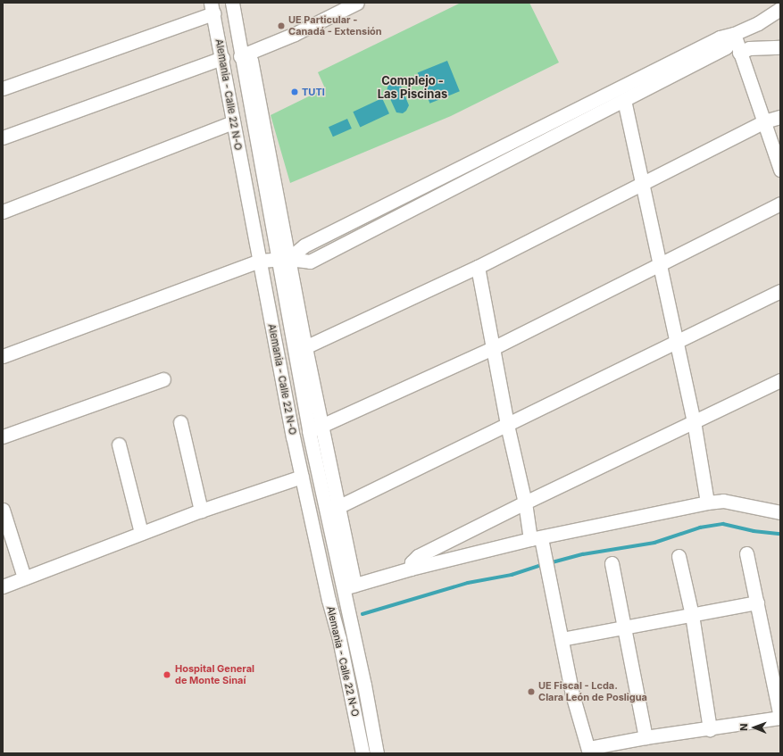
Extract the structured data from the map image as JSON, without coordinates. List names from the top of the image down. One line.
{"streets":{"street":["Alemania - Calle 22 N-O"]},"districts":["Complejo - Las Piscinas"],"places":["UE Particular - Canadá - Extensión","TUTI","Hospital General de Monte Sinaí","UE Fiscal - Lcda. Clara León de Posligua"],"north":"left"}
